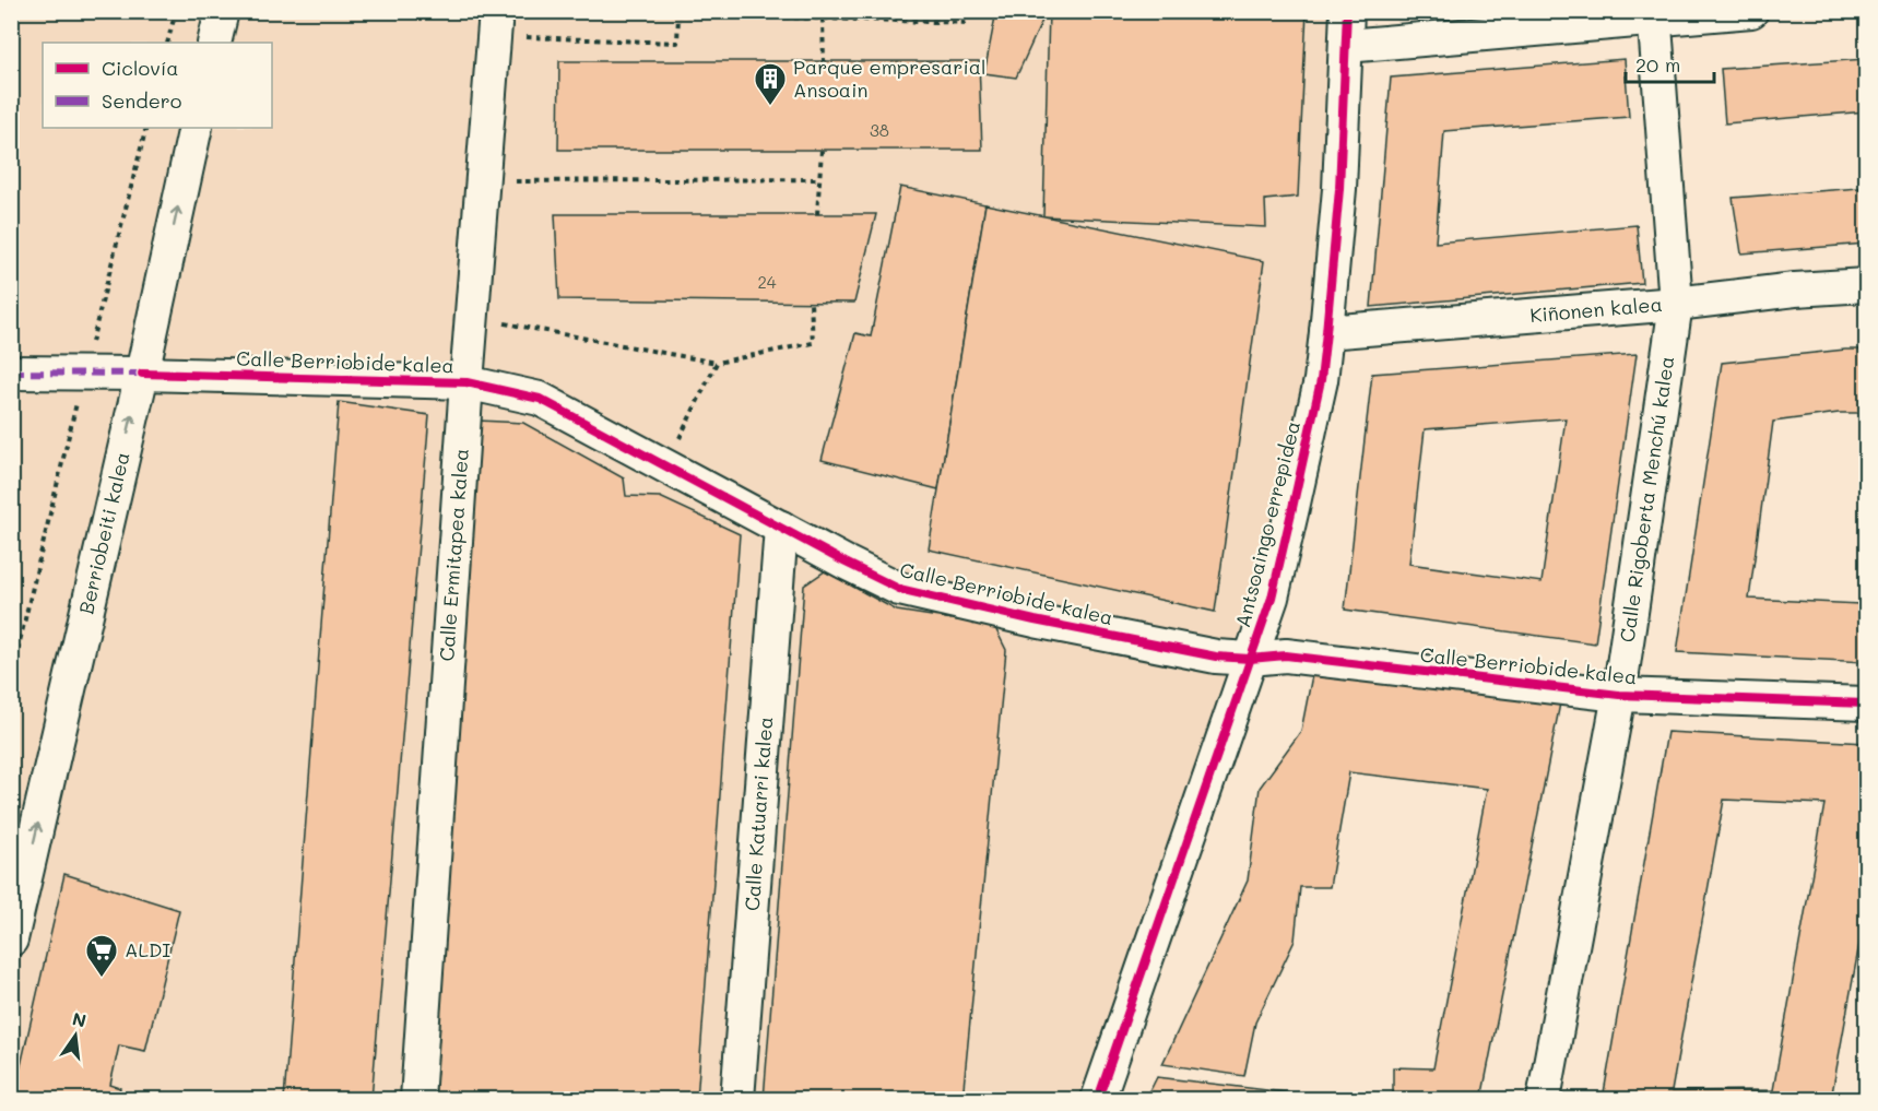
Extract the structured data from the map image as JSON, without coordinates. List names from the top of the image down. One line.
{"streets":{"street":["Kiñonen kalea","Calle Berriobide kalea","Calle Rigoberta Menchú kalea","Antsoaingo errepidea","Berriobeiti kalea","Calle Ermitapea kalea","Calle Katuarri kalea"]},"crossings":[["Kiñonen kalea","Calle Rigoberta Menchú kalea"],["Kiñonen kalea","Antsoaingo errepidea"],["Calle Berriobide kalea","Calle Rigoberta Menchú kalea"],["Calle Berriobide kalea","Antsoaingo errepidea"],["Calle Berriobide kalea","Berriobeiti kalea"],["Calle Berriobide kalea","Calle Ermitapea kalea"],["Calle Berriobide kalea","Calle Katuarri kalea"]],"one_way":["Berriobeiti kalea"],"places":{"building":["Parque empresarial Ansoain"],"supermarket":["ALDI"]},"house_numbers":["38","24"],"legend":["Ciclovía","Sendero"],"scale_bar":"20 m","north":"top"}
